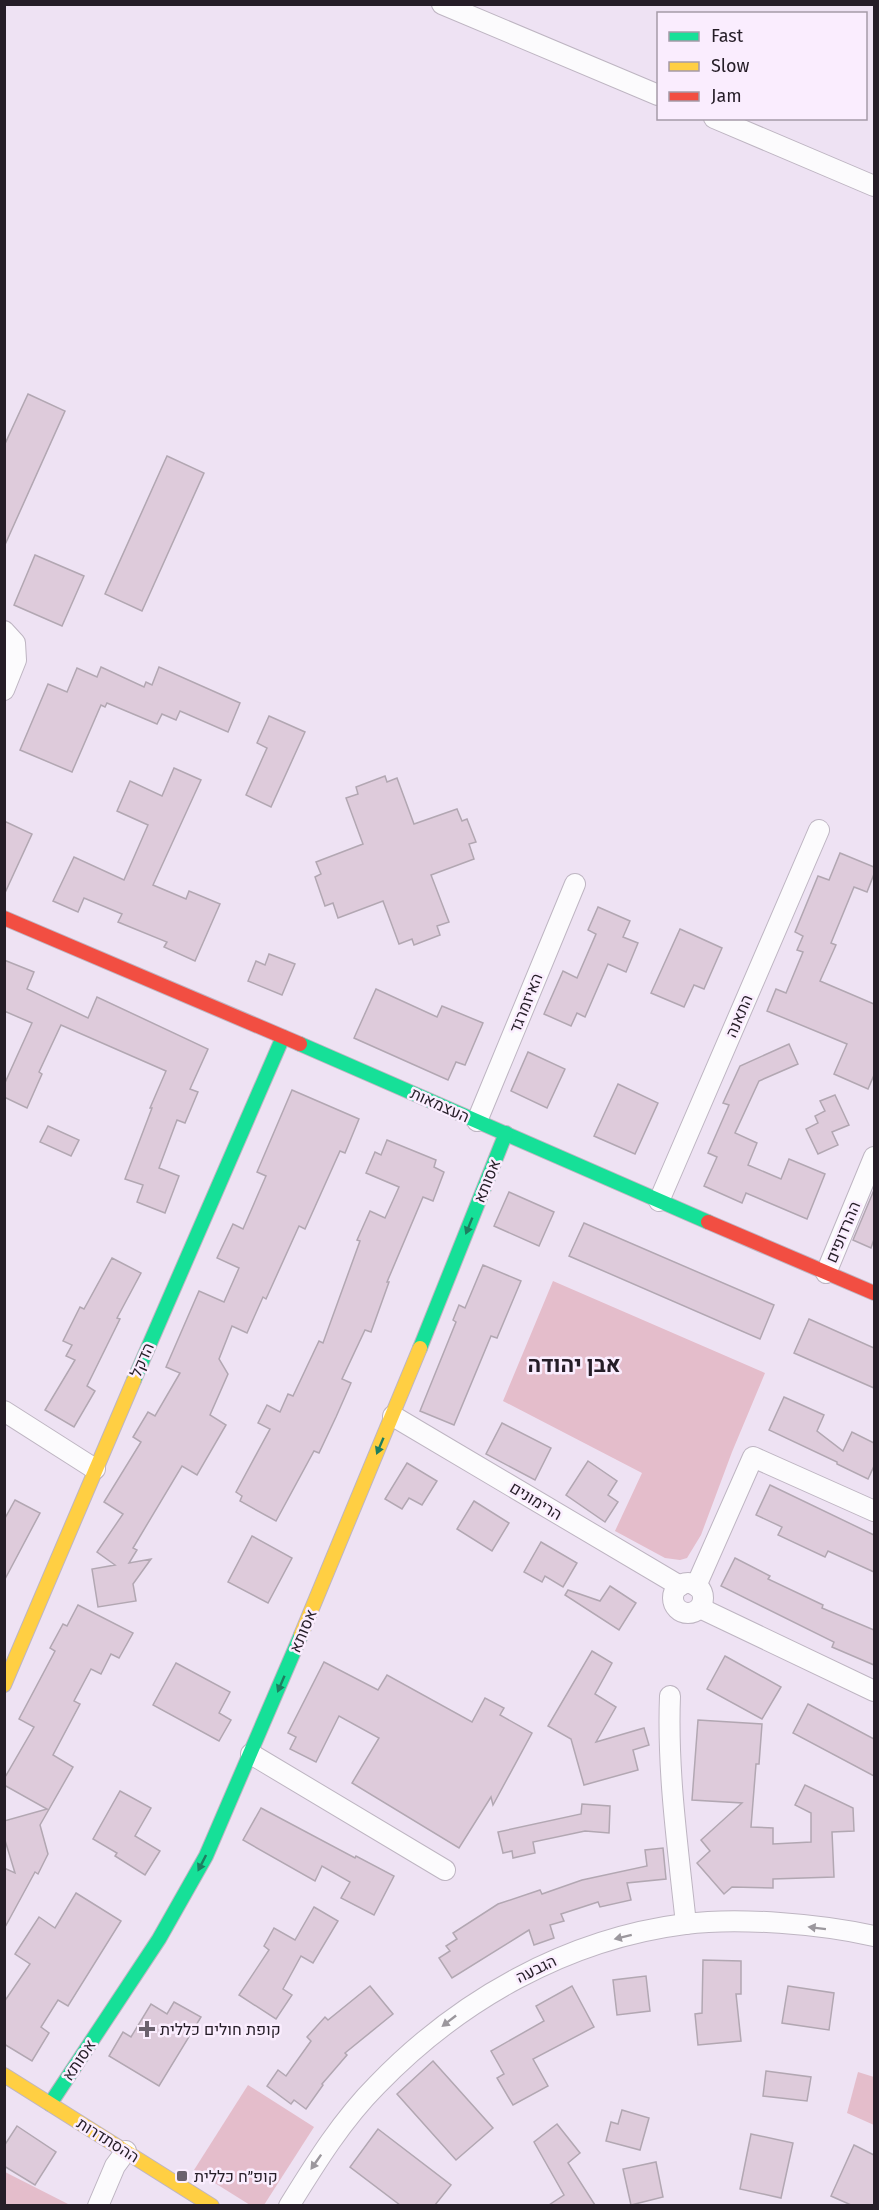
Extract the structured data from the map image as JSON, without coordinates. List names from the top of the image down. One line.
{"streets":{"street":["האיזמרגד","התאנה","העצמאות","אסותא","ההרדופים","הדקל","הרימונים","הגבעה","ההסתדרות"]},"crossings":[["האיזמרגד","העצמאות"],["התאנה","העצמאות"],["העצמאות","אסותא"],["העצמאות","ההרדופים"],["העצמאות","הדקל"],["אסותא","הרימונים"],["אסותא","ההסתדרות"]],"one_way":["אסותא","הגבעה"],"districts":["אבן יהודה"],"places":{"health":["קופת חולים כללית"],"transit":["קופ״ח כללית"]},"legend":["Fast","Slow","Jam"]}
